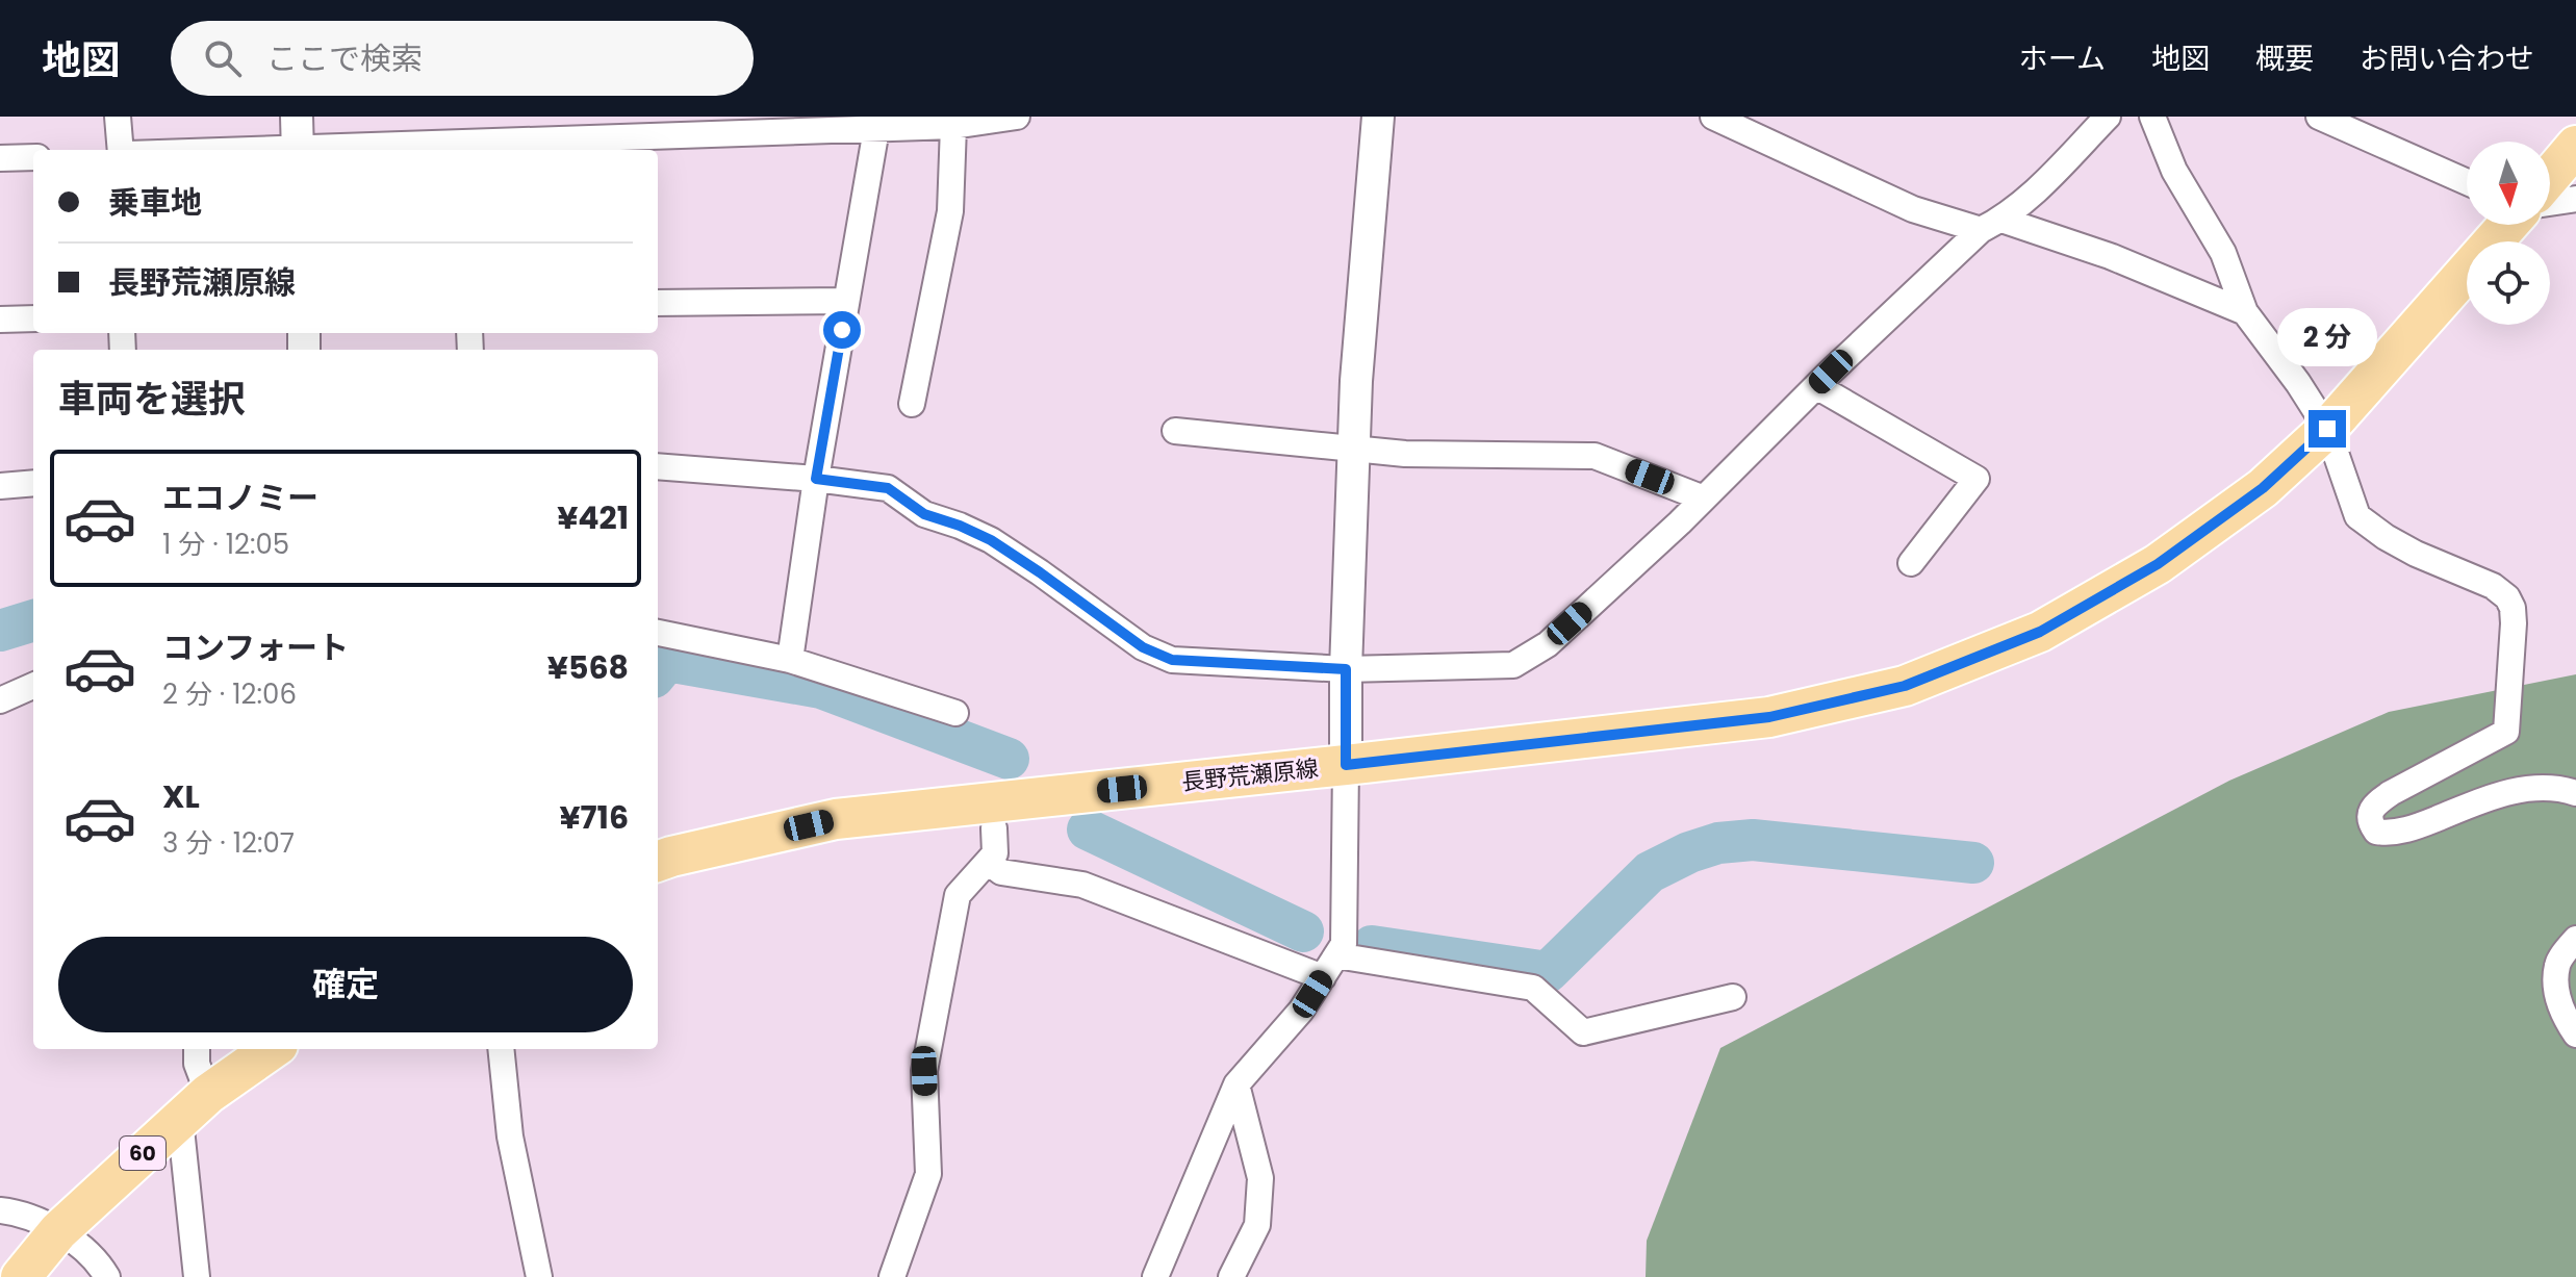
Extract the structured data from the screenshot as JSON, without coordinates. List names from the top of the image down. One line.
{"streets":{"main road":["長野荒瀬原線","60"]},"north":"bottom","page":{"header":"地図","search":"ここで検索","nav":["ホーム","地図","概要","お問い合わせ"],"banner":["乗車地","長野荒瀬原線"],"bubble":"2 分","heading":"車両を選択","list":[{"name":"エコノミー","note":"1 分 · 12:05","value":"¥421"},{"name":"コンフォート","note":"2 分 · 12:06","value":"¥568"},{"name":"XL","note":"3 分 · 12:07","value":"¥716"}],"buttons":"確定"}}
